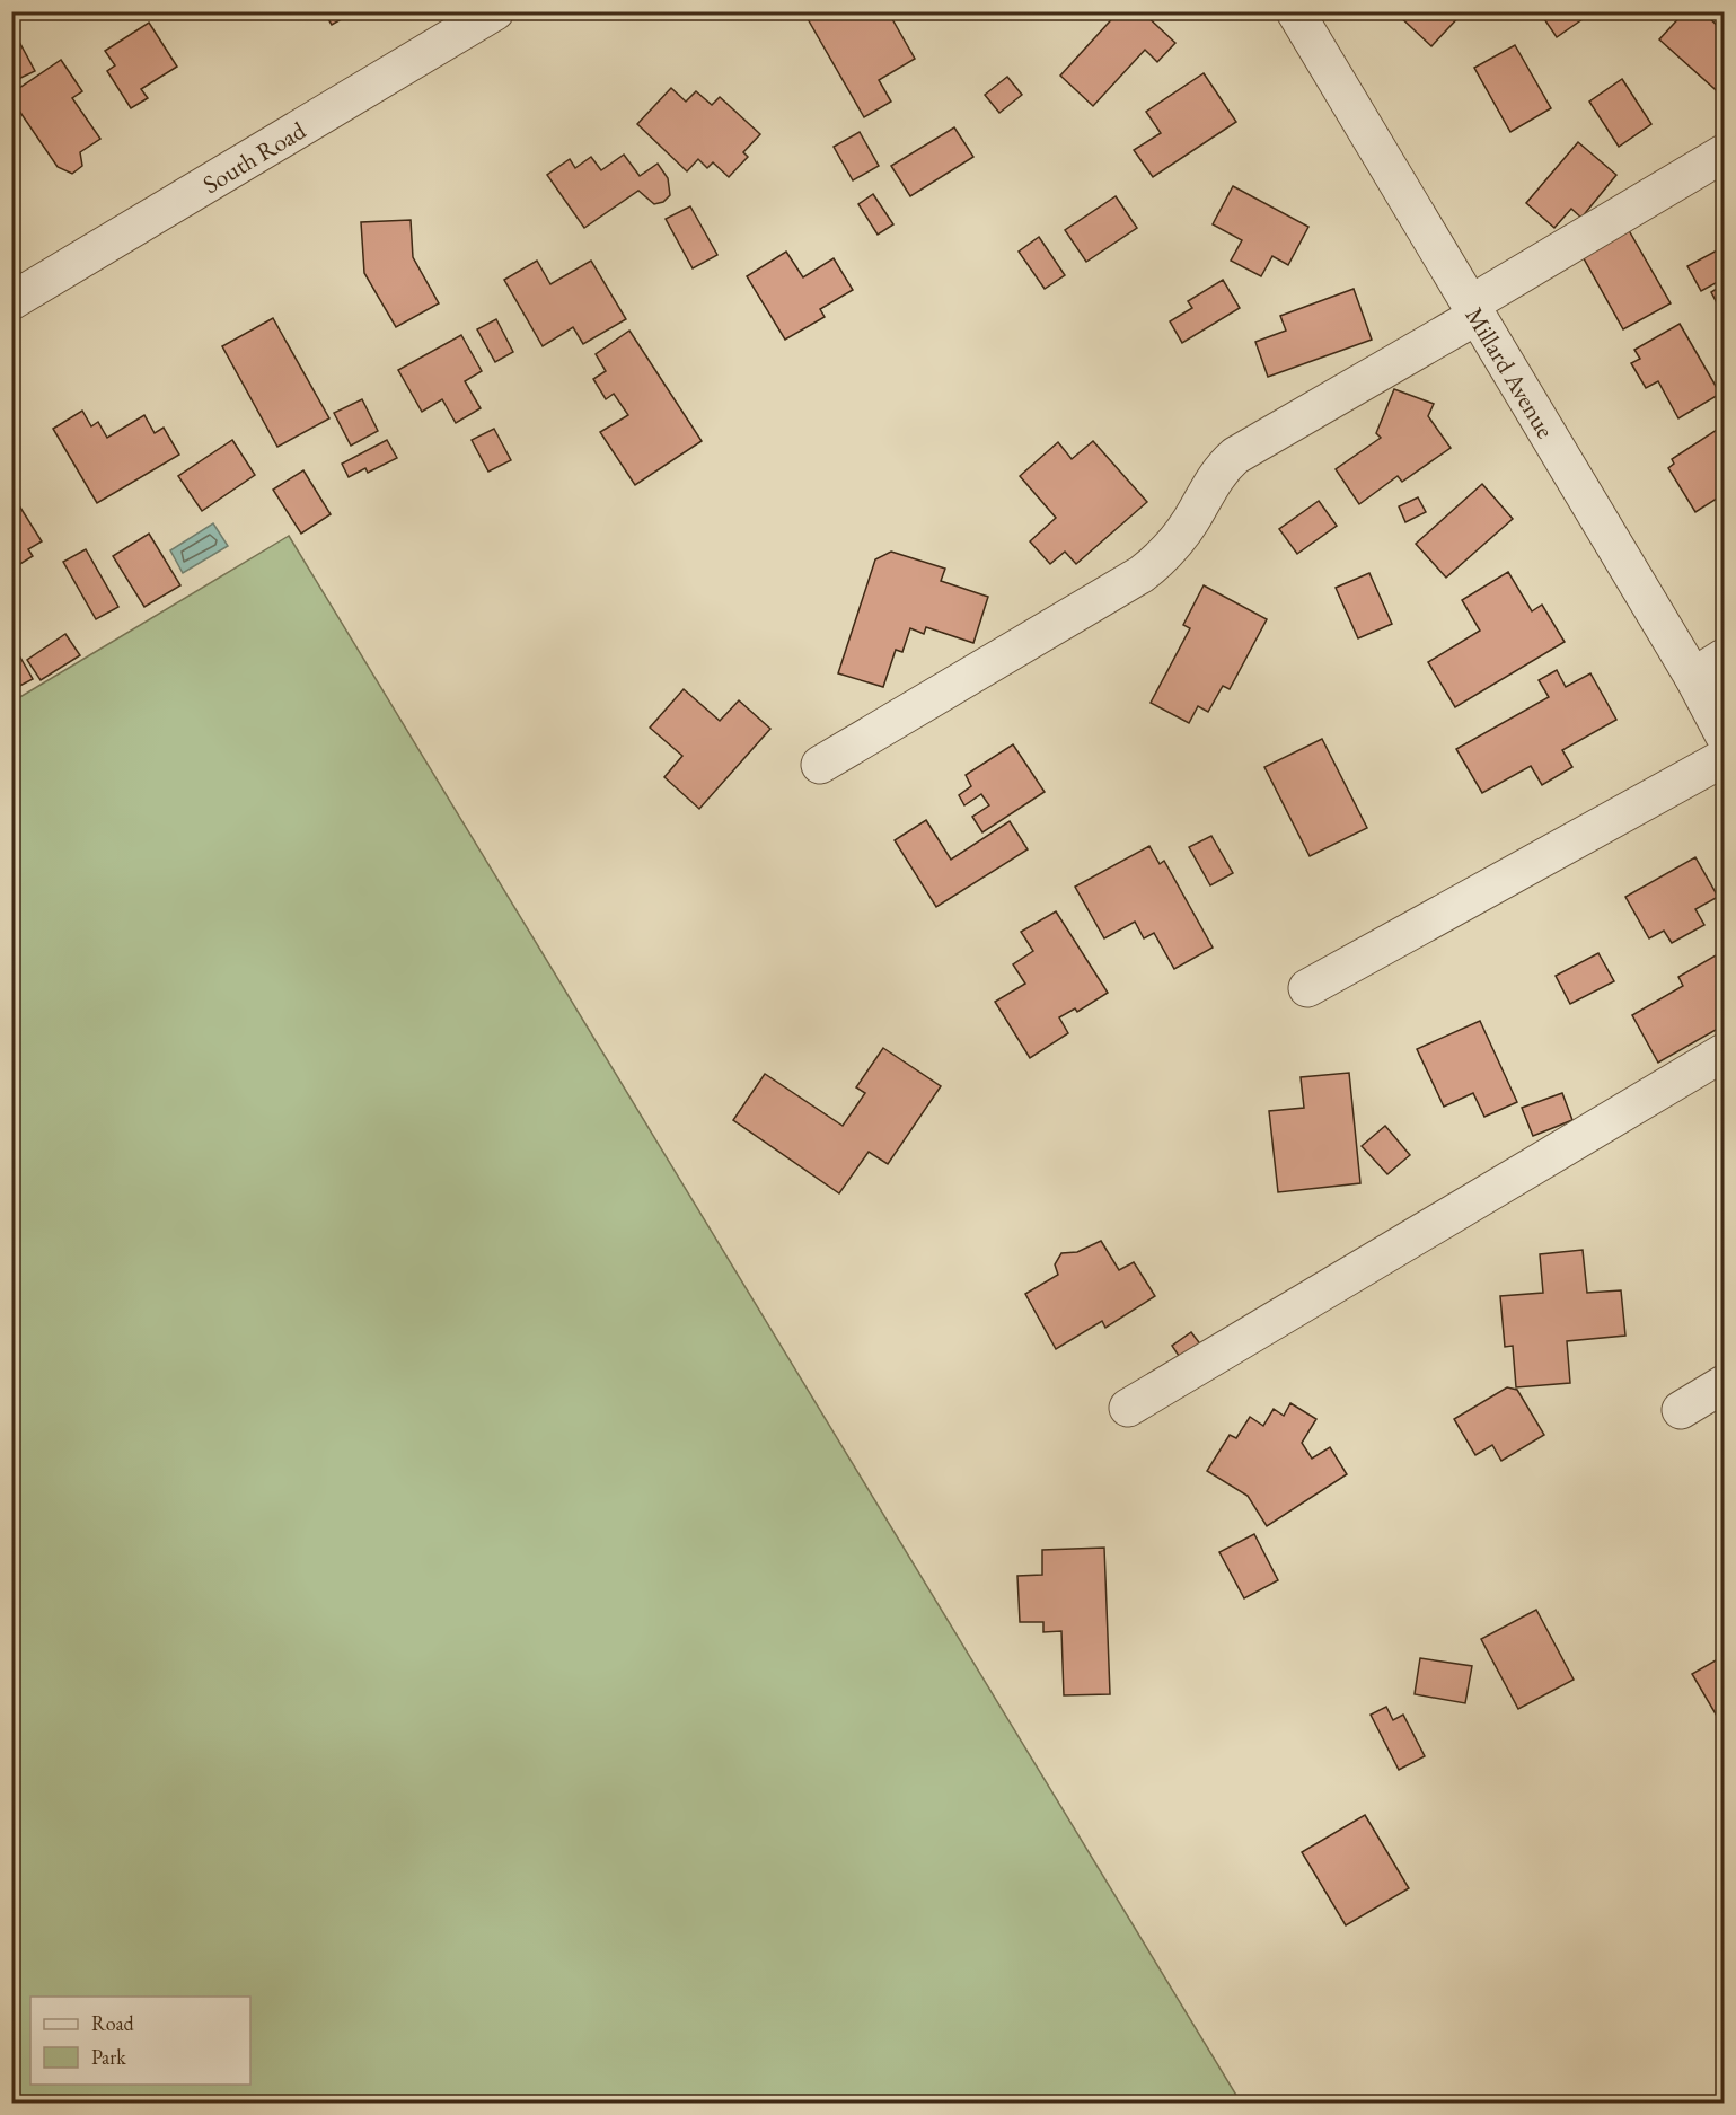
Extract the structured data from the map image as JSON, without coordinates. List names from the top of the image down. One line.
{"streets":{"street":["South Road","Millard Avenue"]},"legend":["Road","Park"]}
